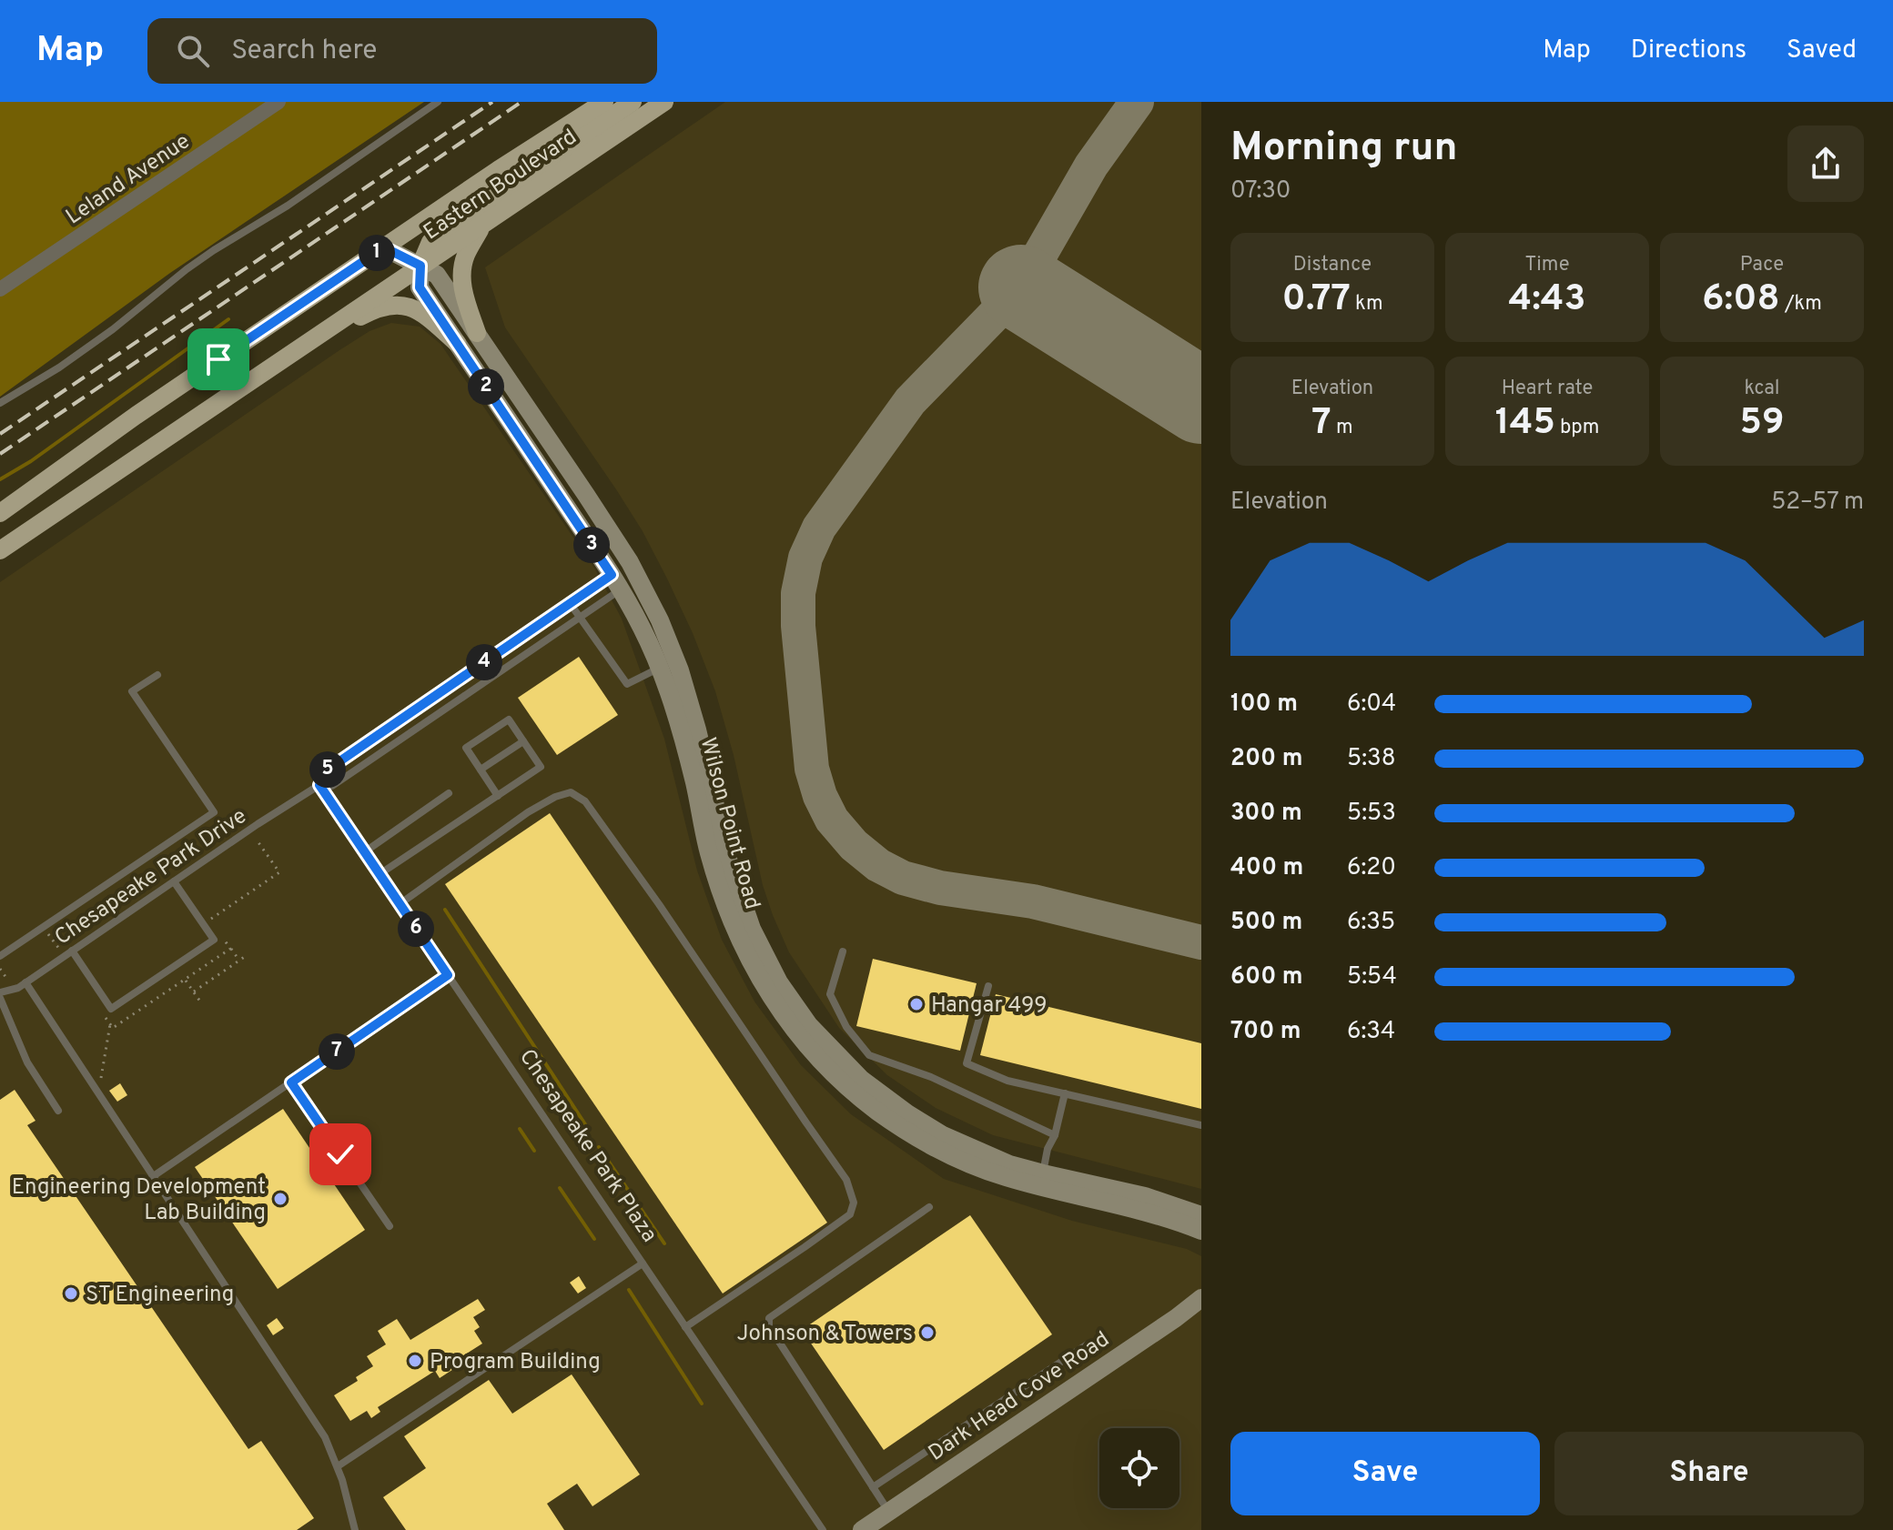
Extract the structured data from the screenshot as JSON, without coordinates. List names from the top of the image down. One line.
{"streets":{"main road":["Eastern Boulevard"],"street":["Leland Avenue","Wilson Point Road","Dark Head Cove Road"],"lane":["Chesapeake Park Drive","Chesapeake Park Plaza"]},"crossings":[["Eastern Boulevard","Wilson Point Road"],["Chesapeake Park Drive","Chesapeake Park Plaza"]],"places":["Hangar 499","Engineering Development Lab Building","ST Engineering","Johnson & Towers","Program Building"],"page":{"header":"Map","search":"Search here","nav":["Map","Directions","Saved"],"heading":["Morning run","07:30"],"stats":[["Distance","0.77 km"],["Time","4:43"],["Pace","6:08 /km"],["Elevation","7 m"],["Heart rate","145 bpm"],["kcal","59"]],"pins":["1","2","3","4","5","6","7"],"chart":["Elevation","52–57 m"],"list":[{"name":"100 m","note":"6:04"},{"name":"200 m","note":"5:38"},{"name":"300 m","note":"5:53"},{"name":"400 m","note":"6:20"},{"name":"500 m","note":"6:35"},{"name":"600 m","note":"5:54"},{"name":"700 m","note":"6:34"}],"buttons":["Save","Share"]}}
